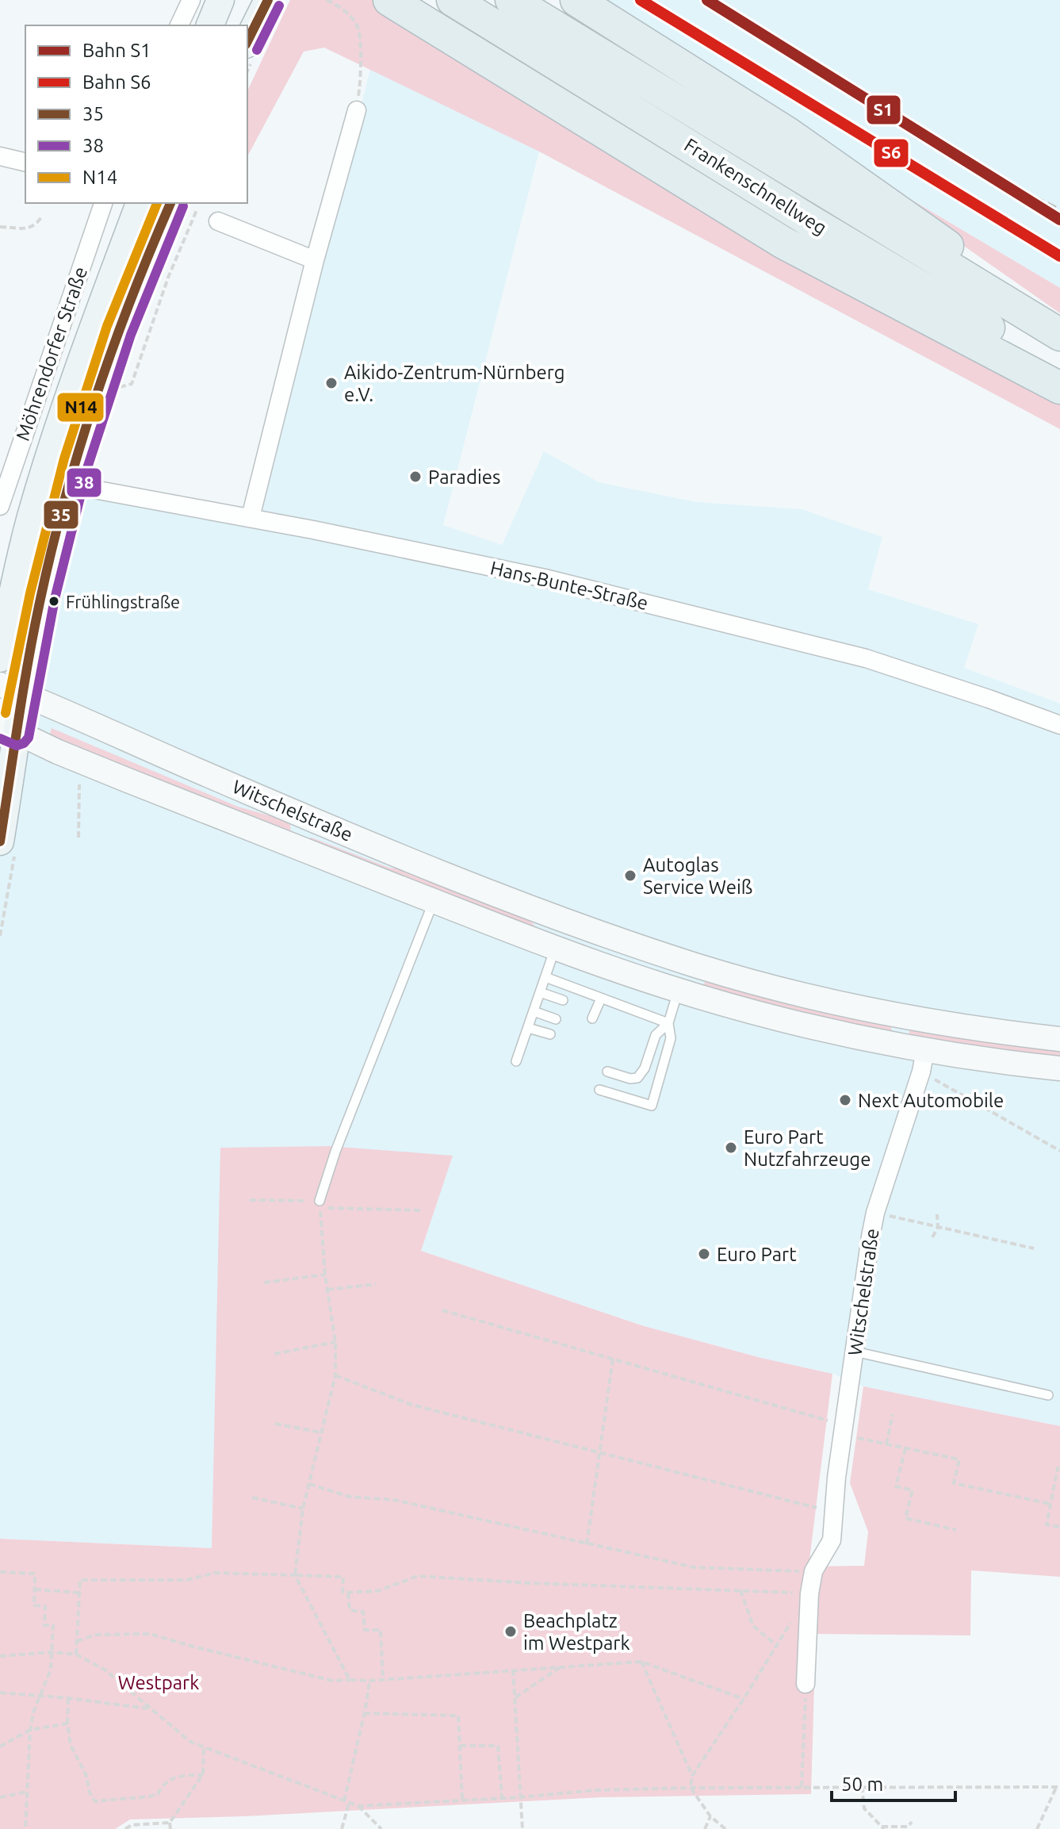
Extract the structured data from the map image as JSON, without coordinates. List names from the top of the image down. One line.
{"streets":{"highway":["Frankenschnellweg"],"street":["Möhrendorfer Straße","Hans-Bunte-Straße","Witschelstraße"]},"parks":["Westpark"],"places":["Aikido-Zentrum-Nürnberg e.V.","Paradies","Frühlingstraße","Autoglas Service Weiß","Next Automobile","Euro Part Nutzfahrzeuge","Euro Part","Beachplatz im Westpark"],"lines":["rail line S1","rail line S6","transit line 35","transit line 38","transit line N14"],"legend":["Bahn S1","Bahn S6","35","38","N14"],"scale_bar":"50 m"}
